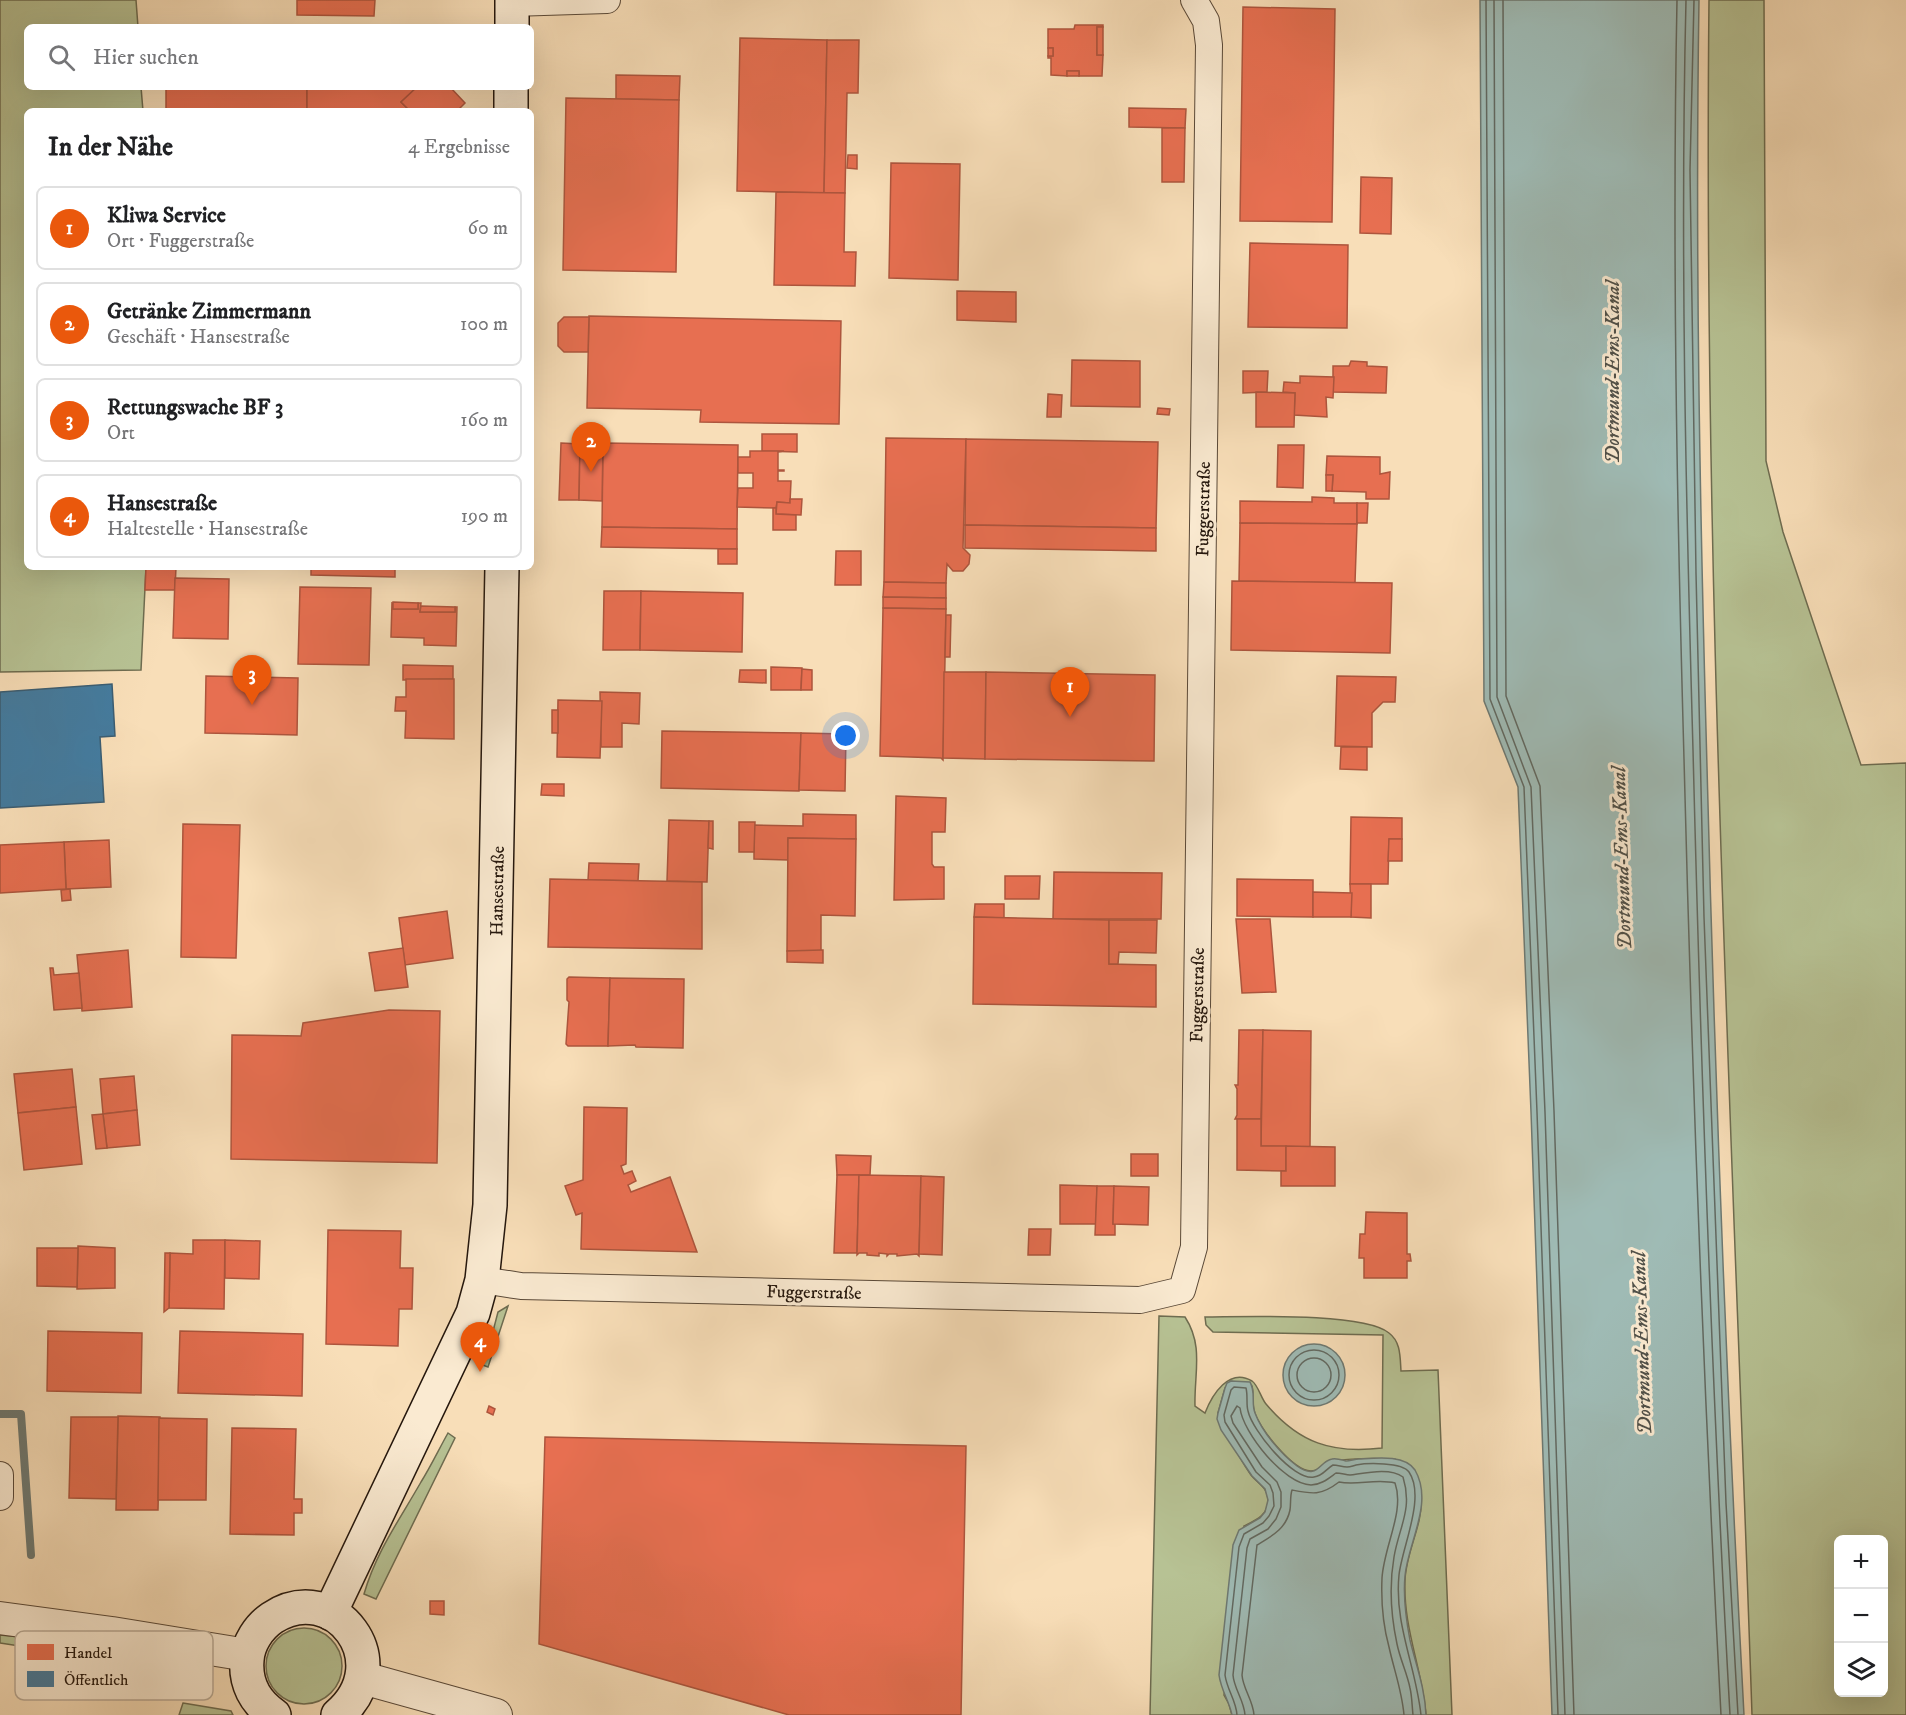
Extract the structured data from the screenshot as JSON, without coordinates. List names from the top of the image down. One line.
{"streets":{"main road":["Hansestraße"],"street":["Fuggerstraße"]},"crossings":[["Fuggerstraße","Hansestraße"]],"water":["Dortmund-Ems-Kanal"],"legend":["Handel","Öffentlich"],"page":{"search":"Hier suchen","heading":["In der Nähe","4 Ergebnisse"],"list":[{"mark":"1","name":"Kliwa Service","note":"Ort · Fuggerstraße","value":"60 m"},{"mark":"2","name":"Getränke Zimmermann","note":"Geschäft · Hansestraße","value":"100 m"},{"mark":"3","name":"Rettungswache BF 3","note":"Ort","value":"160 m"},{"mark":"4","name":"Hansestraße","note":"Haltestelle · Hansestraße","value":"190 m"}],"pins":["2","3","1","4"],"map_buttons":["+","−"]}}
